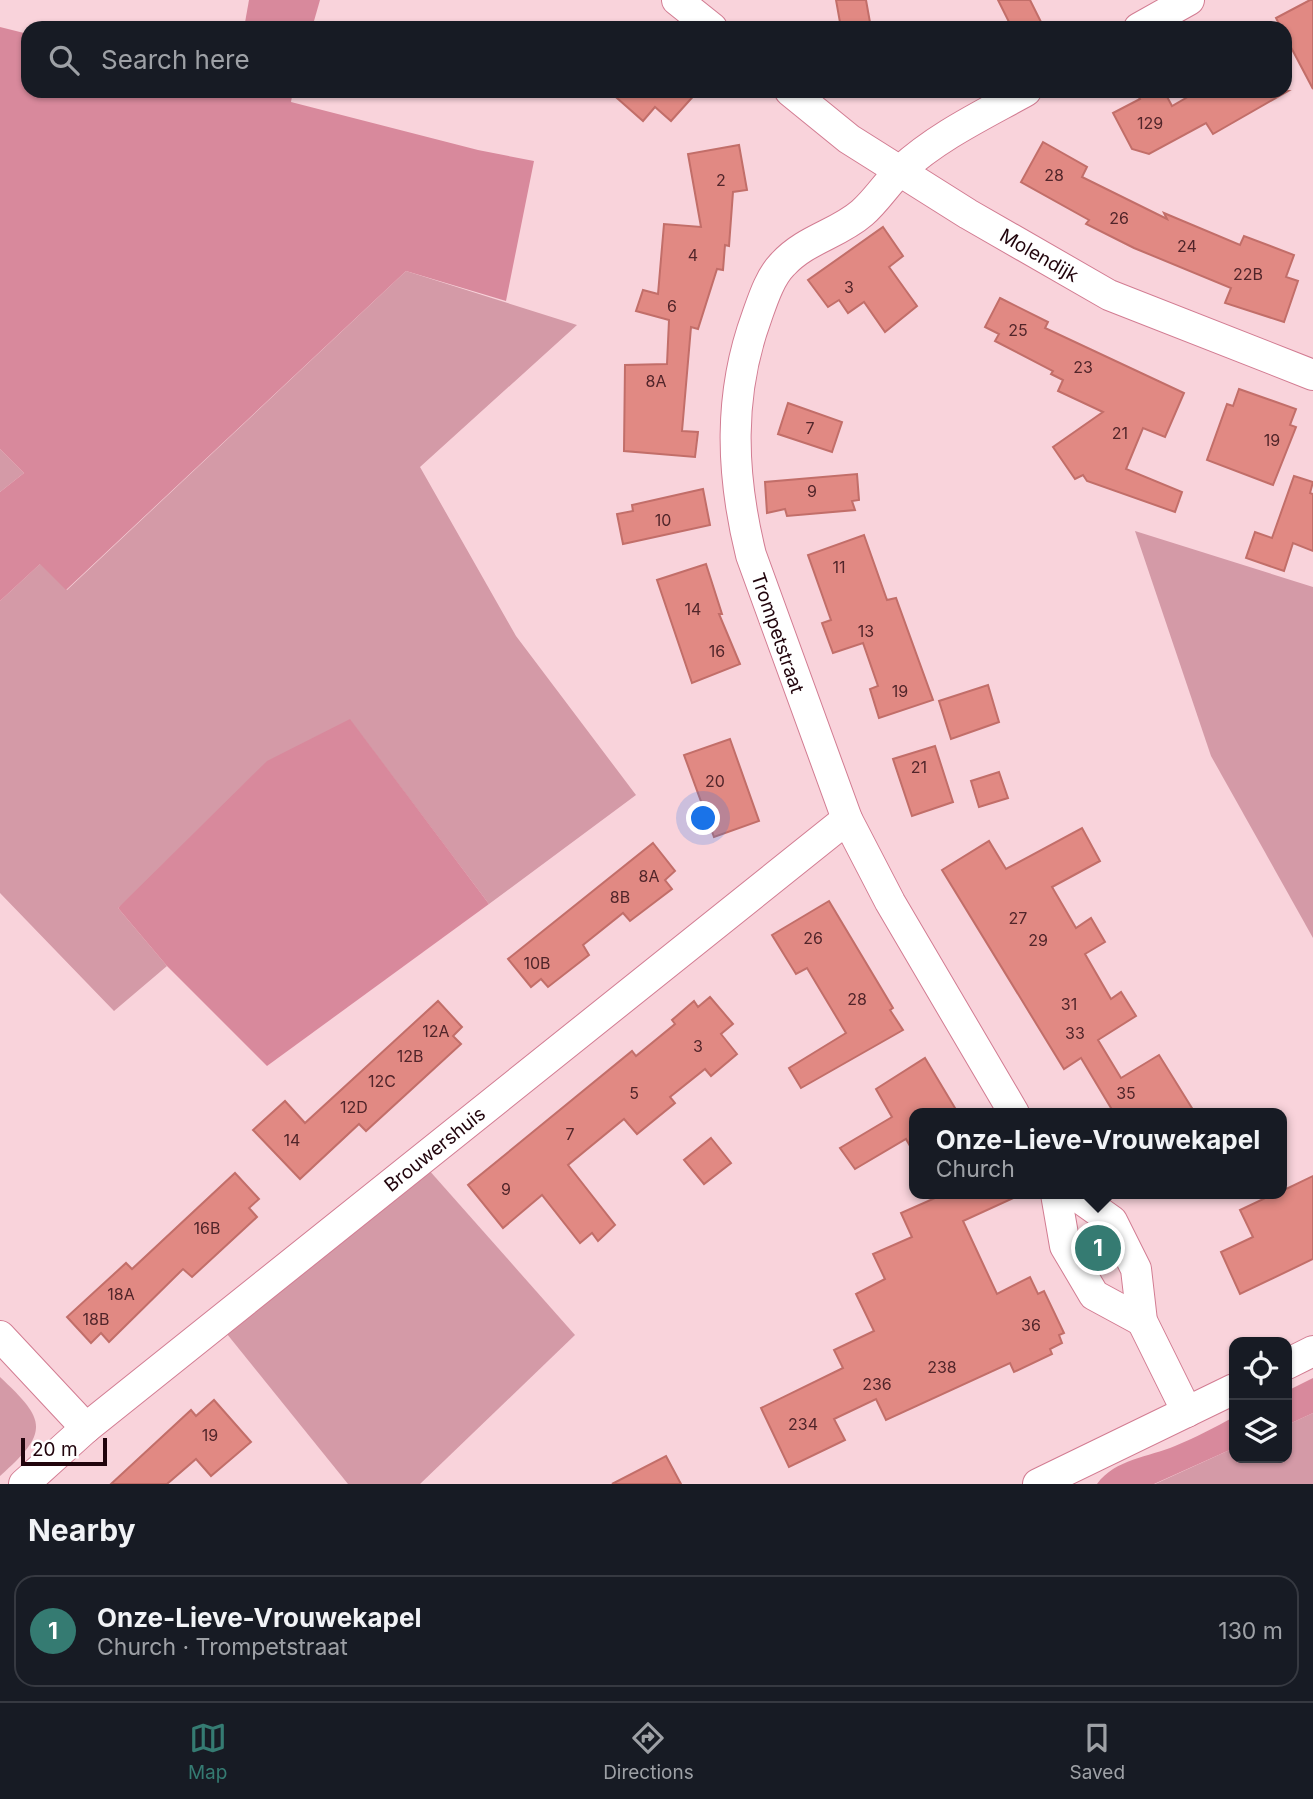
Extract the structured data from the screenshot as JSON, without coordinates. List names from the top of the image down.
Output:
{
  "streets": {
    "street": ["Molendijk", "Trompetstraat", "Brouwershuis"]
  },
  "crossings": [
    ["Molendijk", "Trompetstraat"],
    ["Trompetstraat", "Brouwershuis"]
  ],
  "house_numbers": [
    "129",
    "28",
    "2",
    "26",
    "24",
    "4",
    "22B",
    "3",
    "6",
    "25",
    "23",
    "8A",
    "7",
    "21",
    "19",
    "9",
    "10",
    "11",
    "14",
    "13",
    "16",
    "19",
    "21",
    "20",
    "8A",
    "8B",
    "27",
    "26",
    "29",
    "10B",
    "28",
    "31",
    "12A",
    "33",
    "3",
    "12B",
    "12C",
    "5",
    "35",
    "12D",
    "7",
    "14",
    "9",
    "16B",
    "18A",
    "18B",
    "36",
    "238",
    "236",
    "234",
    "19"
  ],
  "scale_bar": "20 m",
  "page": {
    "search": "Search here",
    "popup": ["Onze-Lieve-Vrouwekapel", "Church"],
    "pins": "1",
    "scale": "20 m",
    "heading": "Nearby",
    "list": [
      {
        "mark": "1",
        "name": "Onze-Lieve-Vrouwekapel",
        "note": "Church · Trompetstraat",
        "value": "130 m"
      }
    ],
    "nav": ["Map", "Directions", "Saved"]
  }
}
